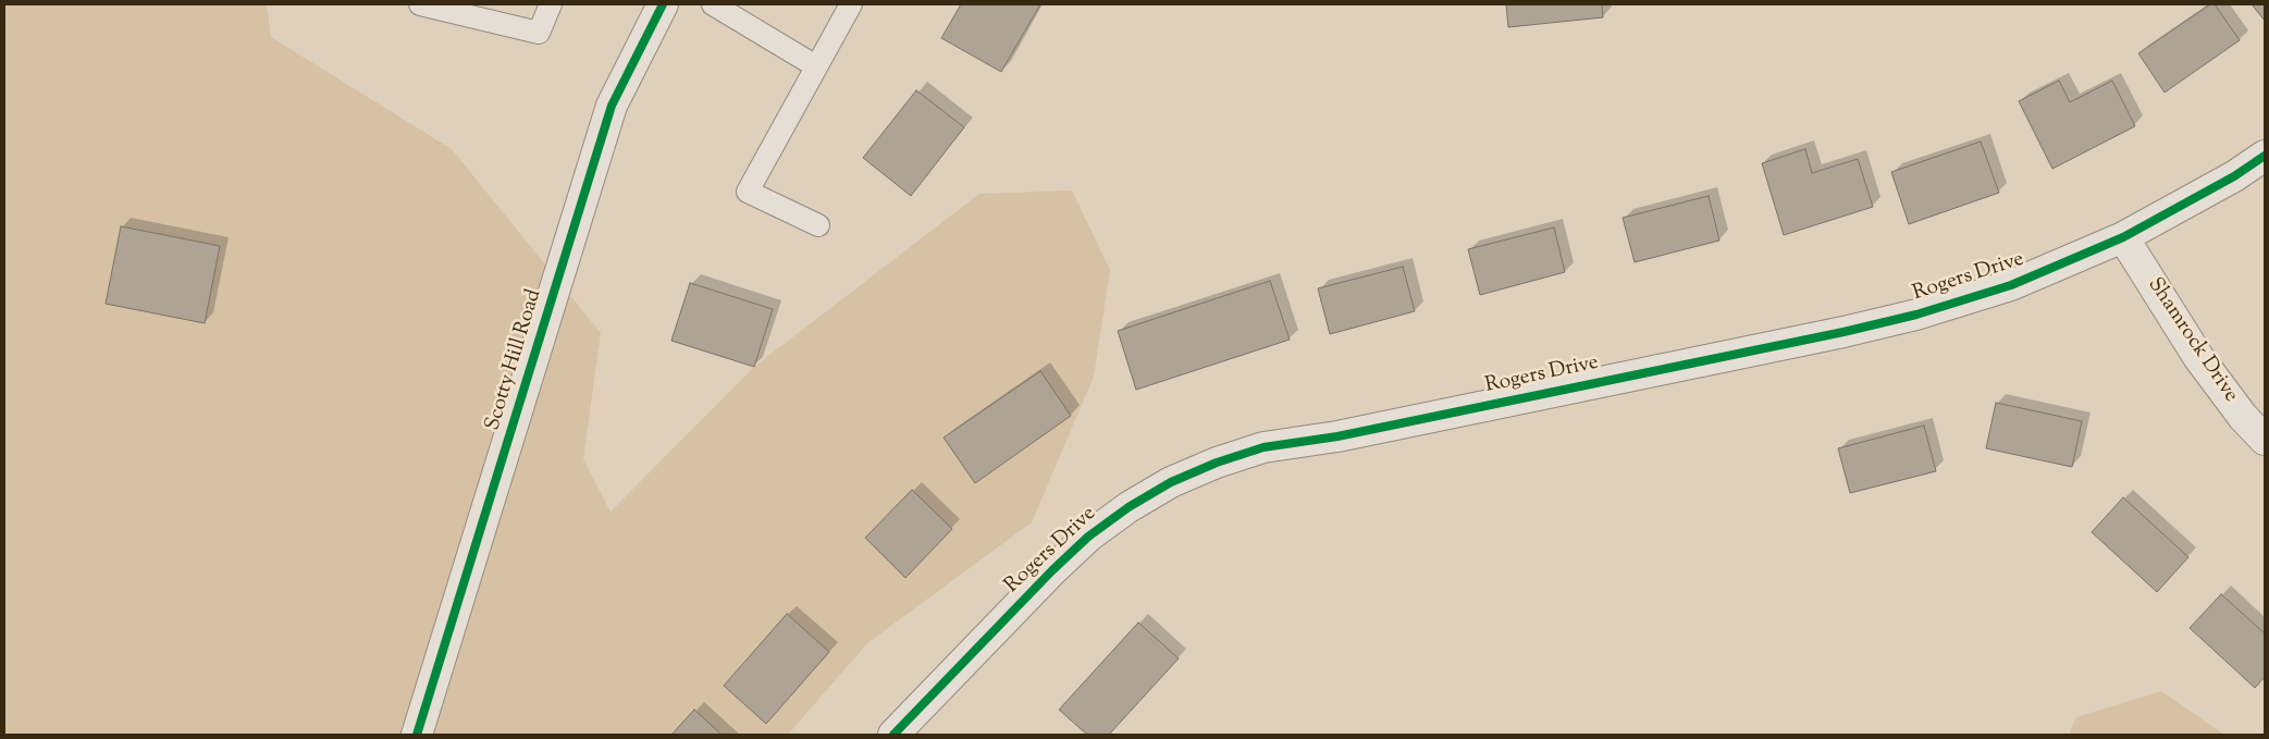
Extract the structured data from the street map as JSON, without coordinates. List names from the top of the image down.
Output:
{
  "streets": {
    "street": ["Rogers Drive", "Shamrock Drive", "Scotty Hill Road"]
  },
  "crossings": [
    ["Rogers Drive", "Shamrock Drive"]
  ]
}
